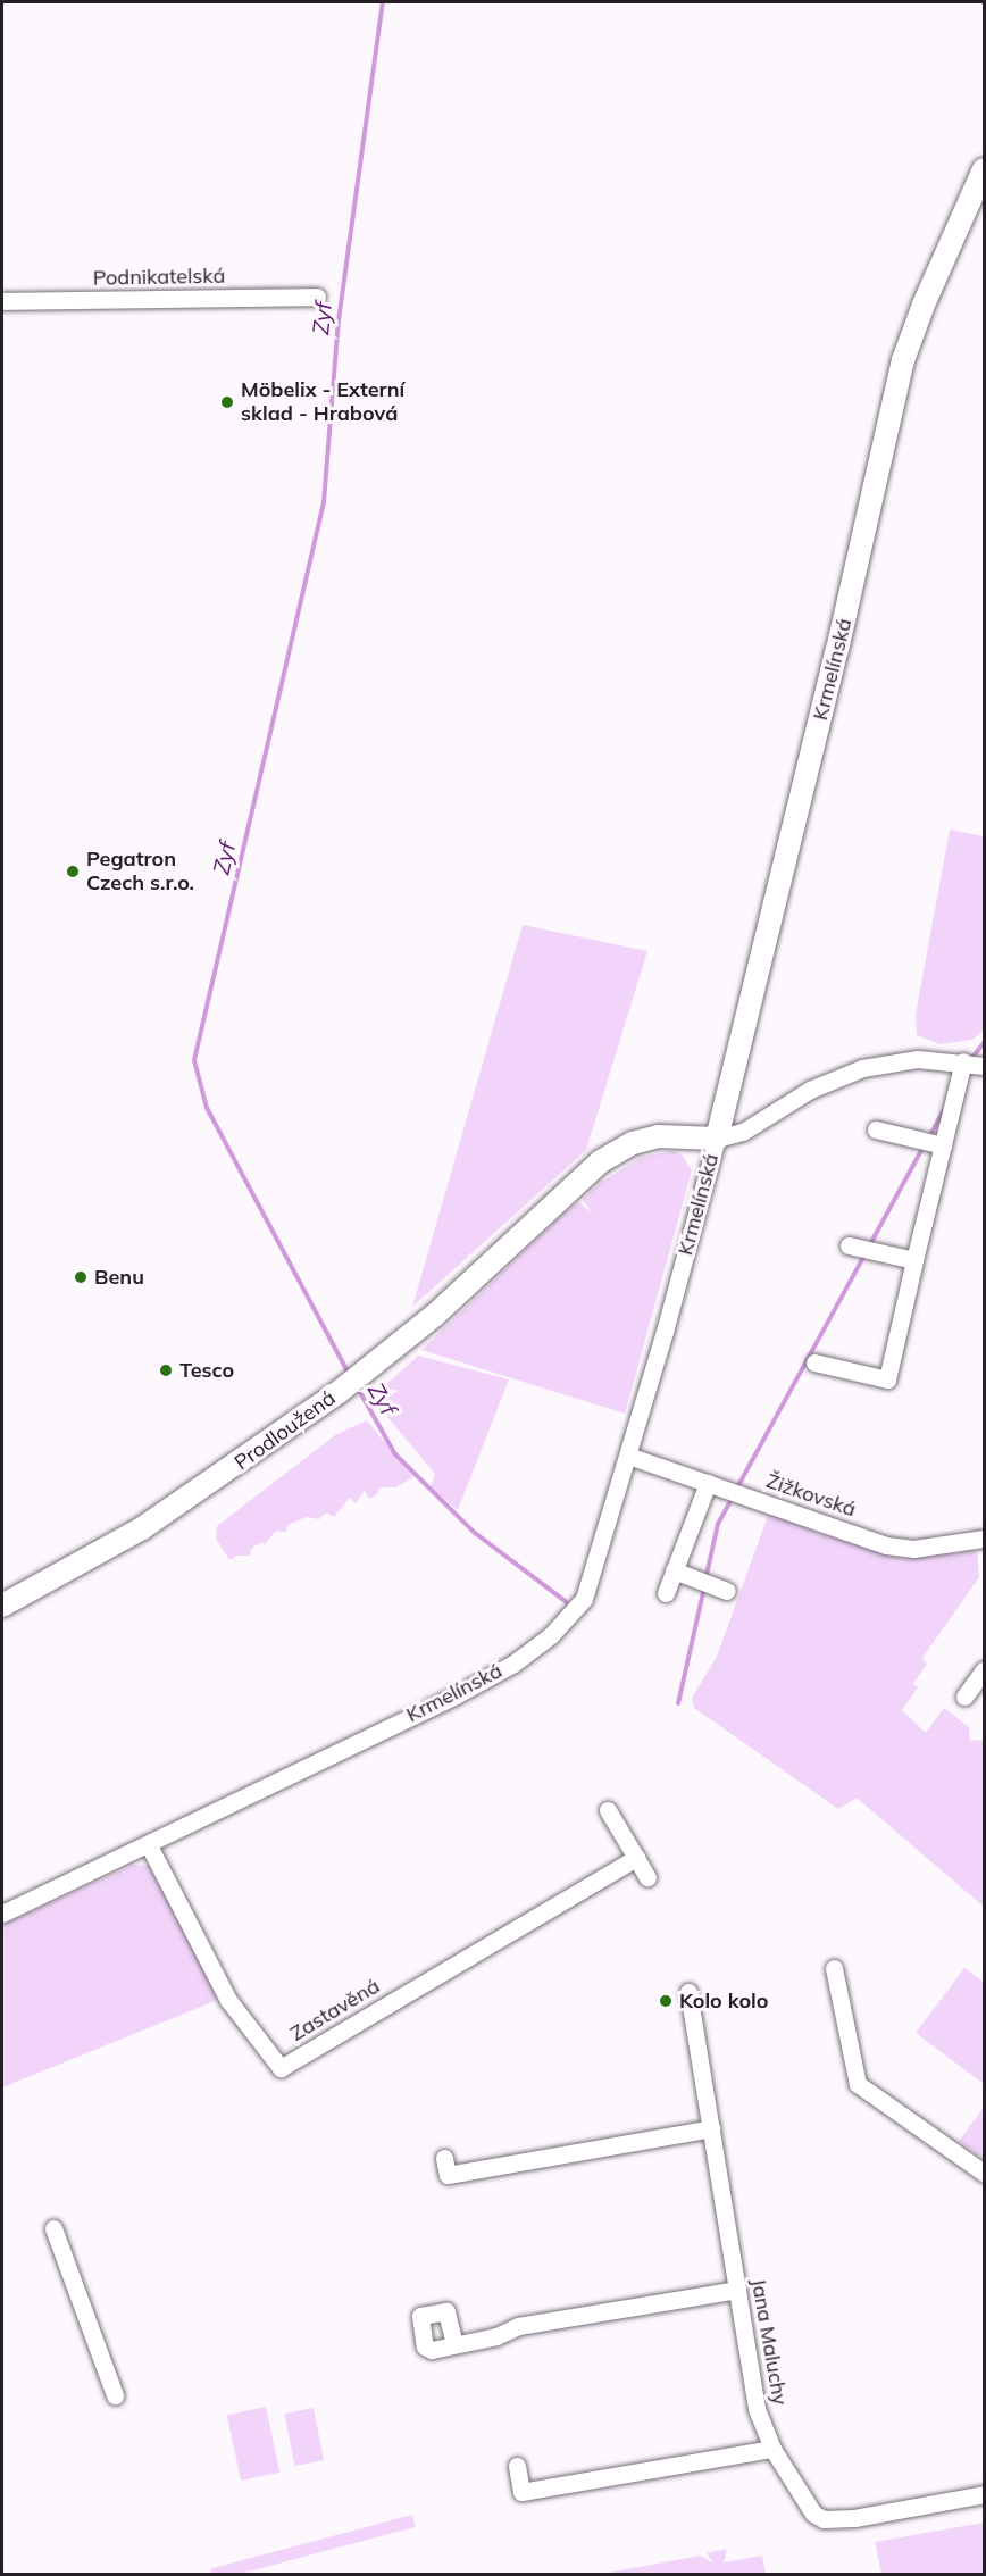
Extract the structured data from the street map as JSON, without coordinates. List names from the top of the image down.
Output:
{
  "streets": {
    "main road": ["Krmelínská", "Prodloužená"],
    "street": [
      "Podnikatelská",
      "Žižkovská",
      "Zastavěná",
      "Jana Maluchy"
    ]
  },
  "crossings": [
    ["Krmelínská", "Prodloužená"],
    ["Krmelínská", "Žižkovská"],
    ["Krmelínská", "Zastavěná"]
  ],
  "water": ["Zyf"],
  "places": [
    "Möbelix - Externí sklad - Hrabová",
    "Pegatron Czech s.r.o.",
    "Benu",
    "Tesco",
    "Kolo kolo"
  ]
}
